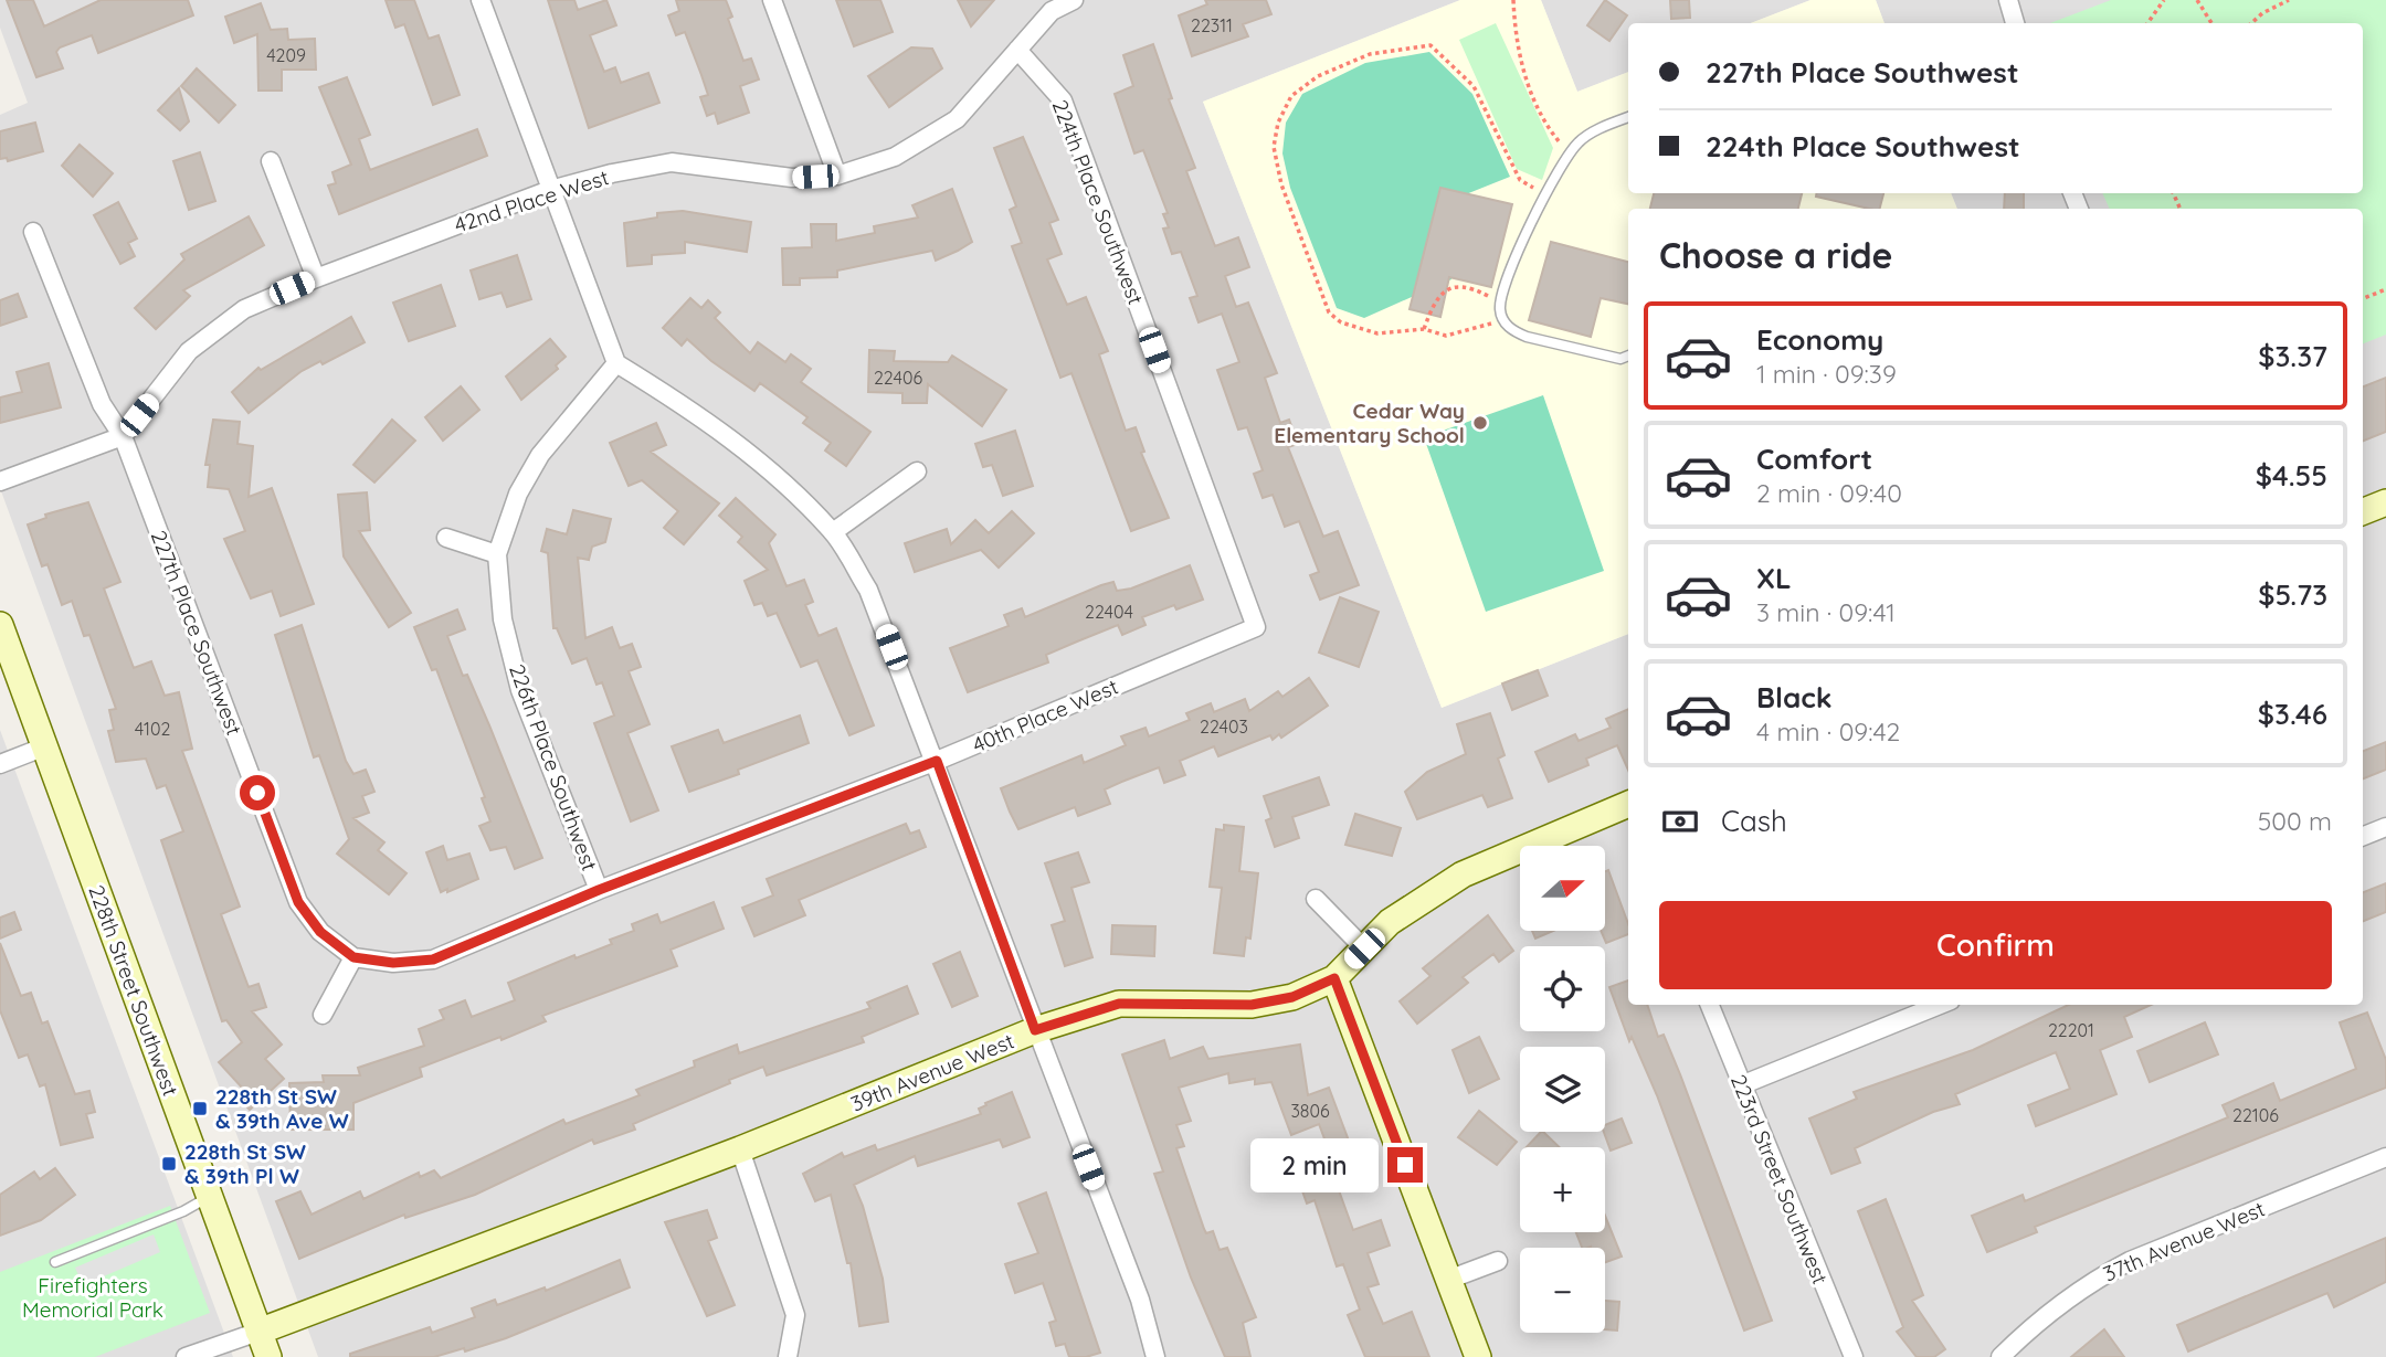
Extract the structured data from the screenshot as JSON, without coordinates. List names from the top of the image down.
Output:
{
  "streets": {
    "street": [
      "42nd Place West",
      "224th Place Southwest",
      "227th Place Southwest",
      "40th Place West",
      "226th Place Southwest",
      "228th Street Southwest",
      "39th Avenue West",
      "223rd Street Southwest",
      "37th Avenue West"
    ]
  },
  "crossings": [
    ["42nd Place West", "224th Place Southwest"],
    ["42nd Place West", "227th Place Southwest"],
    ["224th Place Southwest", "40th Place West"],
    ["227th Place Southwest", "40th Place West"],
    ["40th Place West", "226th Place Southwest"],
    ["228th Street Southwest", "39th Avenue West"]
  ],
  "parks": ["Firefighters Memorial Park"],
  "places": {
    "other": ["Cedar Way Elementary School"],
    "transit": ["228th St SW & 39th Ave W", "228th St SW & 39th Pl W"]
  },
  "house_numbers": [
    "22311",
    "4209",
    "22406",
    "22404",
    "22403",
    "4102",
    "22201",
    "3806",
    "22106"
  ],
  "north": "right",
  "page": {
    "banner": ["227th Place Southwest", "224th Place Southwest"],
    "heading": "Choose a ride",
    "list": [
      {
        "name": "Economy",
        "note": "1 min · 09:39",
        "value": "$3.37"
      },
      {
        "name": "Comfort",
        "note": "2 min · 09:40",
        "value": "$4.55"
      },
      {
        "name": "XL",
        "note": "3 min · 09:41",
        "value": "$5.73"
      },
      {
        "name": "Black",
        "note": "4 min · 09:42",
        "value": "$3.46"
      }
    ],
    "pay": ["Cash", "500 m"],
    "map_buttons": ["+", "−"],
    "buttons": "Confirm",
    "bubble": "2 min"
  }
}
